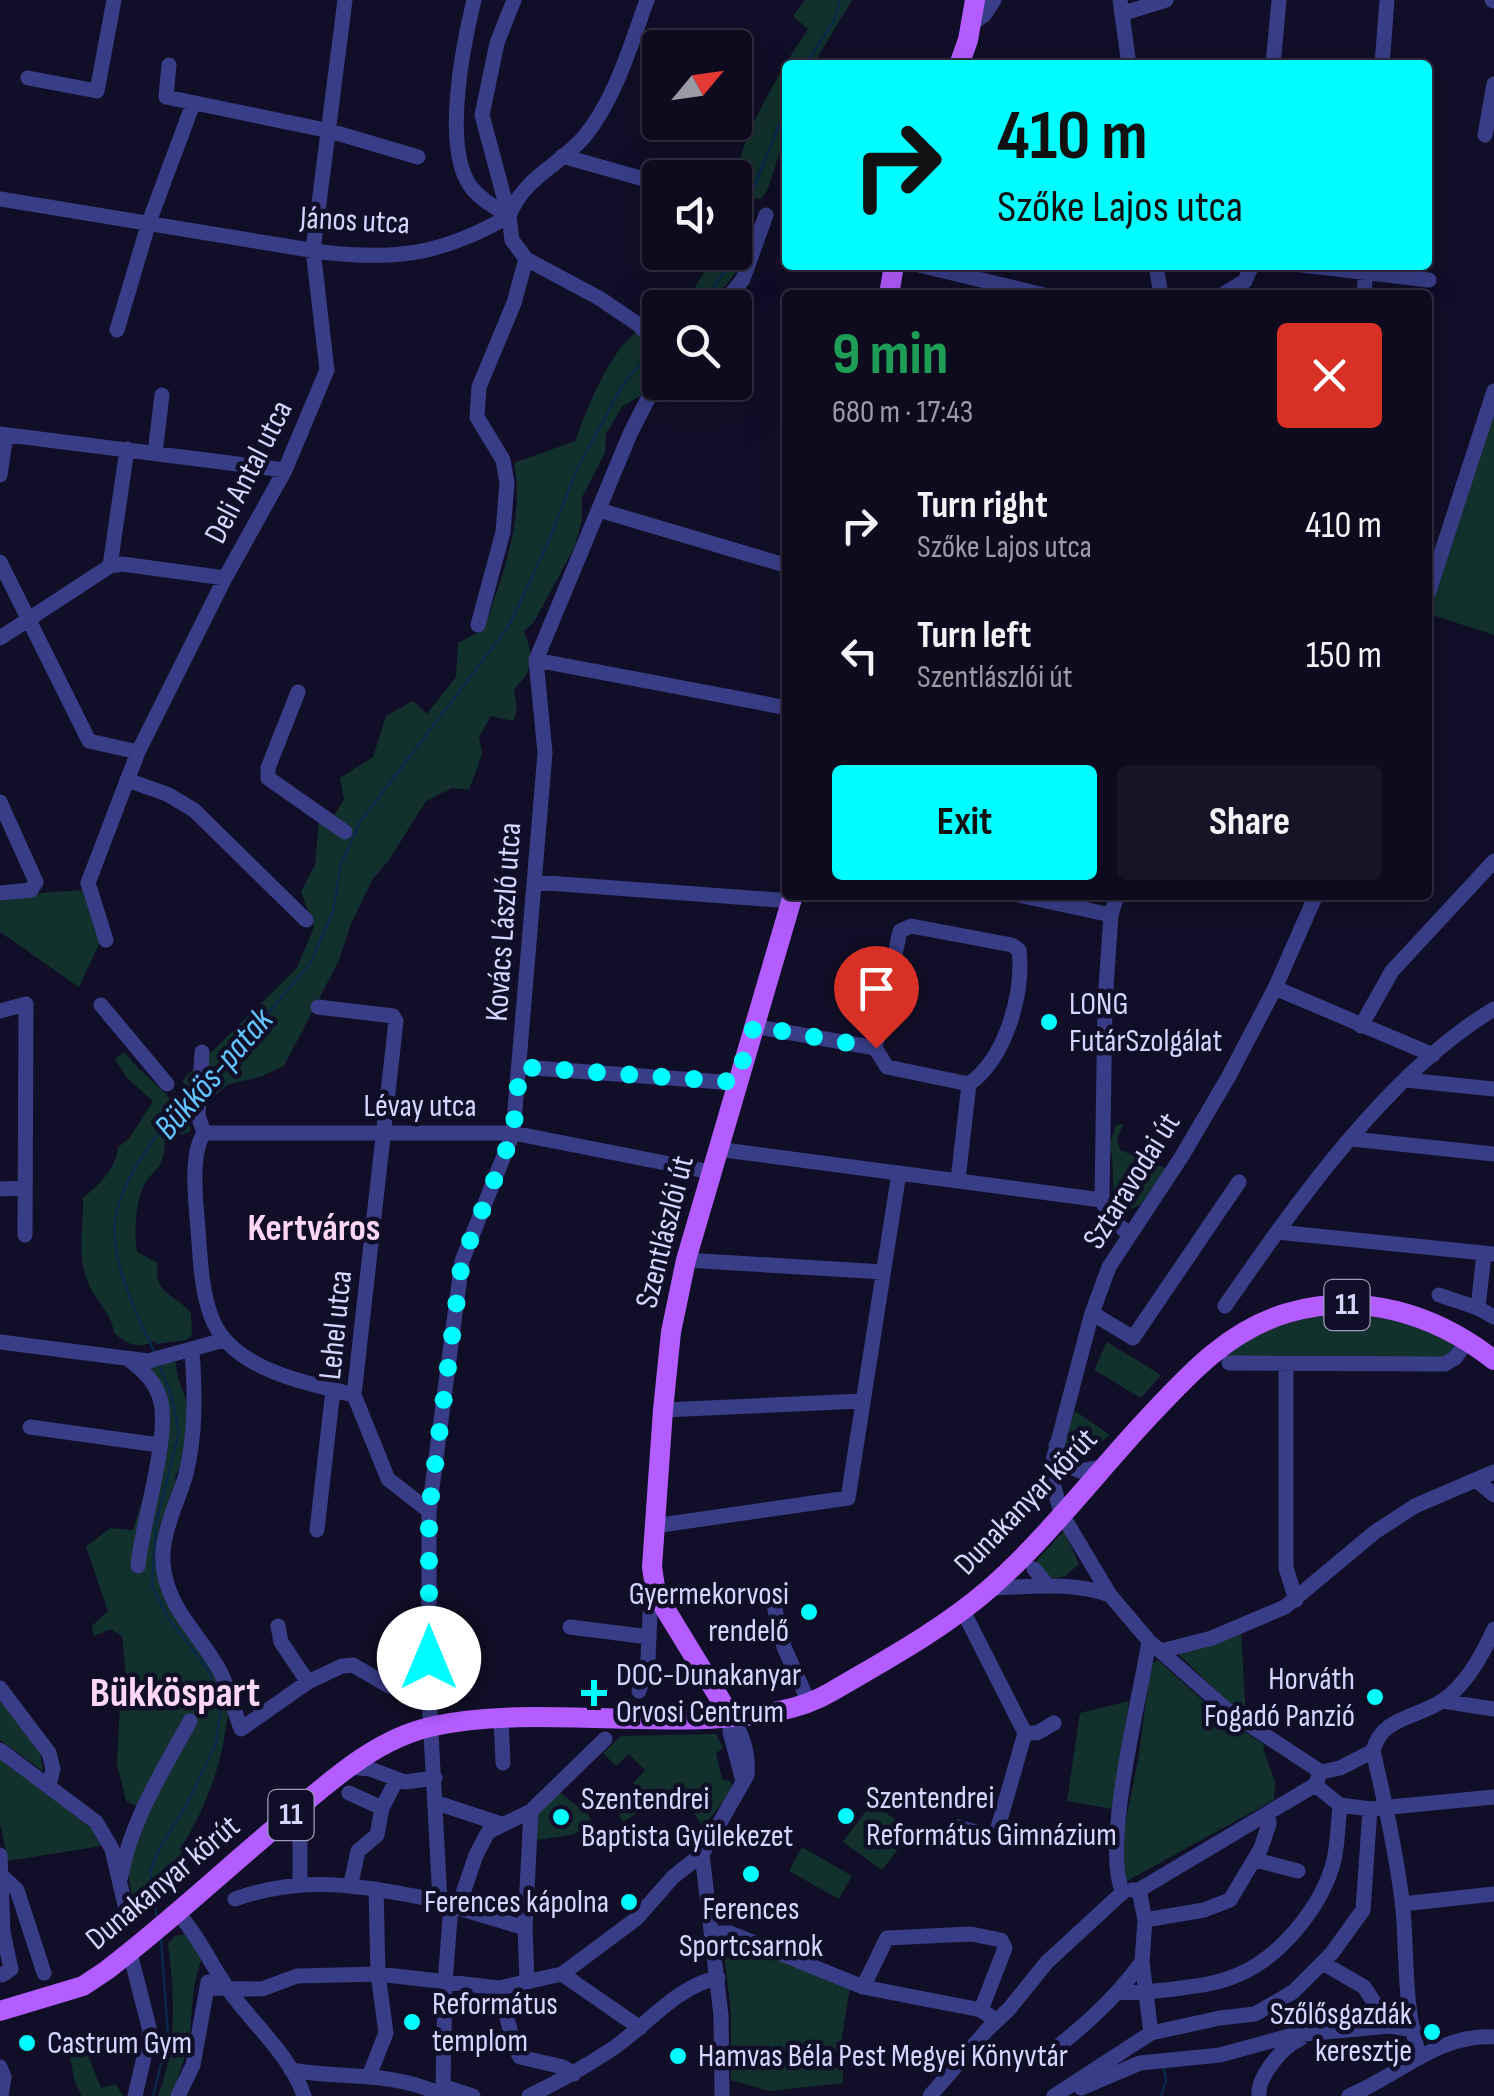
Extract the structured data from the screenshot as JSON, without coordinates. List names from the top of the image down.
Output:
{
  "streets": {
    "main road": ["Szentlászlói út", "11", "Dunakanyar körút"],
    "street": [
      "János utca",
      "Deli Antal utca",
      "Kovács László utca",
      "Lévay utca",
      "Sztaravodai út",
      "Lehel utca"
    ]
  },
  "crossings": [
    ["János utca", "Deli Antal utca"],
    ["Kovács László utca", "Lévay utca"],
    ["Kovács László utca", "Lehel utca"],
    ["Kovács László utca", "Dunakanyar körút"],
    ["Lévay utca", "Szentlászlói út"],
    ["Lévay utca", "Lehel utca"],
    ["Sztaravodai út", "Dunakanyar körút"],
    ["Szentlászlói út", "Dunakanyar körút"]
  ],
  "districts": ["Kertváros", "Bükköspart"],
  "water": ["Bükkös-patak"],
  "places": {
    "other": [
      "LONG FutárSzolgálat",
      "Gyermekorvosi rendelő",
      "Horváth Fogadó Panzió",
      "Szentendrei Református Gimnázium",
      "Szentendrei Baptista Gyülekezet",
      "Ferences Sportcsarnok",
      "Ferences kápolna",
      "Református templom",
      "Szőlősgazdák keresztje",
      "Castrum Gym",
      "Hamvas Béla Pest Megyei Könyvtár"
    ],
    "health": ["DOC-Dunakanyar Orvosi Centrum"]
  },
  "north": "top right",
  "page": {
    "turn": ["410 m", "Szőke Lajos utca"],
    "heading": ["9 min", "680 m · 17:43"],
    "list": [
      {
        "name": "Turn right",
        "note": "Szőke Lajos utca",
        "value": "410 m"
      },
      {
        "name": "Turn left",
        "note": "Szentlászlói út",
        "value": "150 m"
      }
    ],
    "buttons": ["Exit", "Share"]
  }
}
